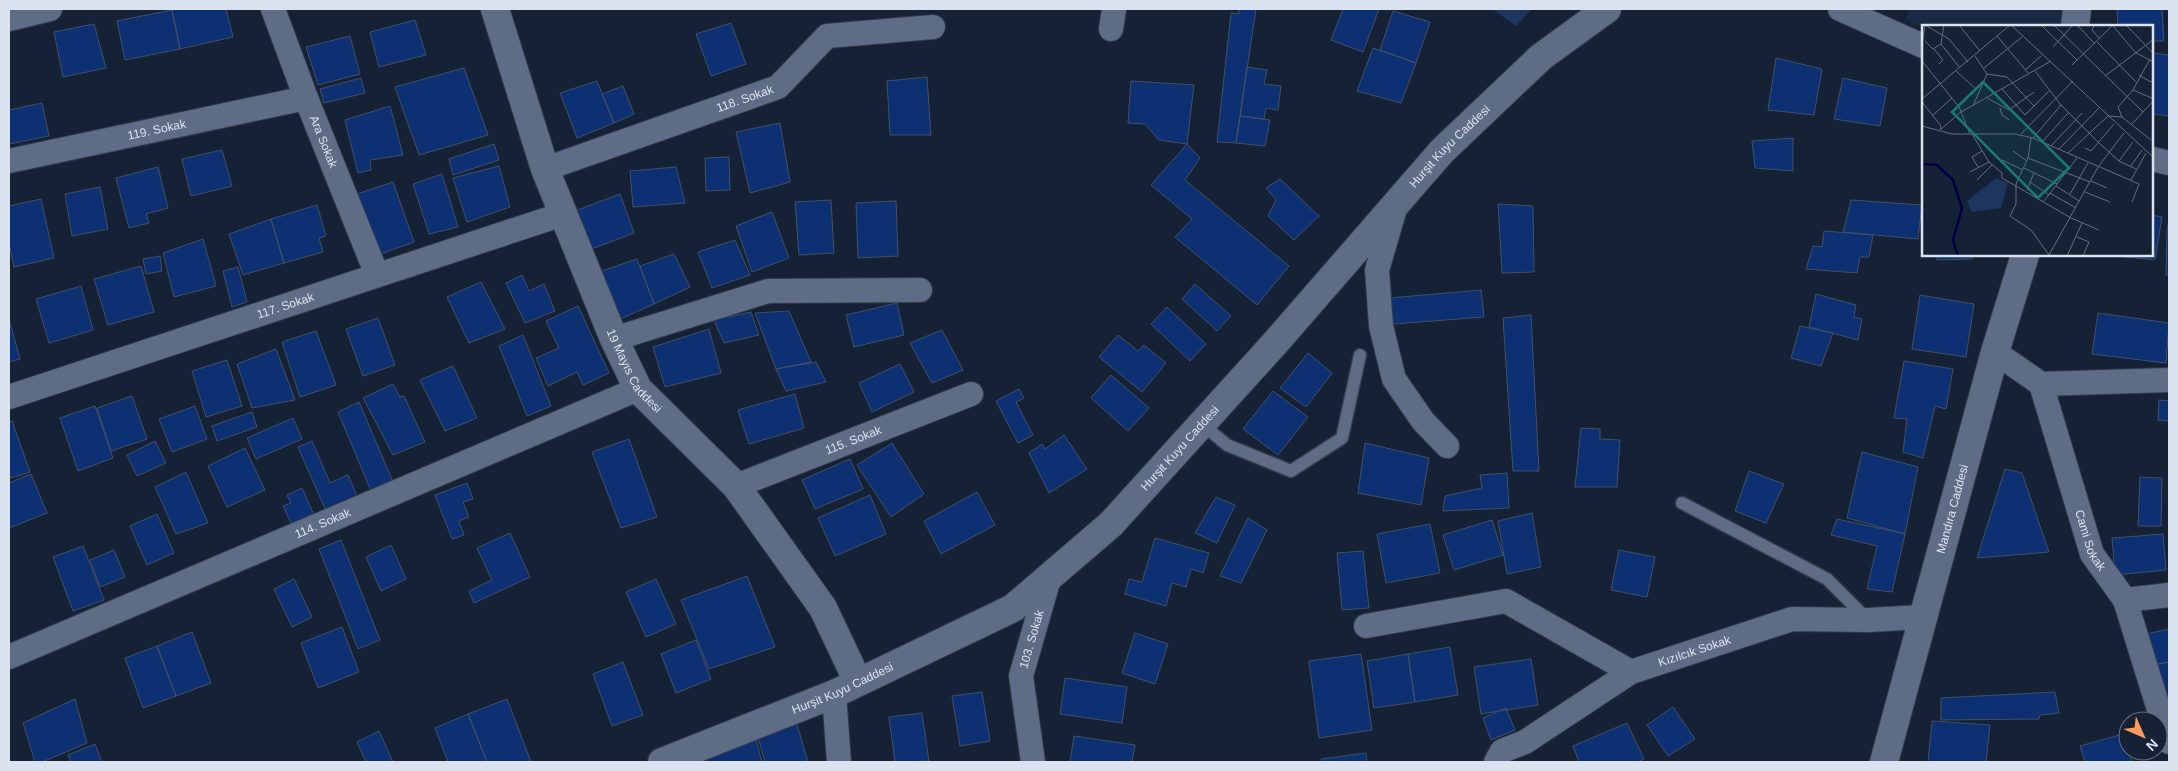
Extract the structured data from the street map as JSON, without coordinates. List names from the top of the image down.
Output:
{
  "streets": {
    "street": [
      "118. Sokak",
      "119. Sokak",
      "Ara Sokak",
      "Hurşit Kuyu Caddesi",
      "117. Sokak",
      "19 Mayıs Caddesi",
      "115. Sokak",
      "Mandıra Caddesi",
      "114. Sokak",
      "Cami Sokak",
      "103. Sokak",
      "Kızılcık Sokak"
    ]
  },
  "crossings": [
    ["118. Sokak", "19 Mayıs Caddesi"],
    ["119. Sokak", "Ara Sokak"],
    ["Ara Sokak", "117. Sokak"],
    ["Hurşit Kuyu Caddesi", "19 Mayıs Caddesi"],
    ["Hurşit Kuyu Caddesi", "103. Sokak"],
    ["117. Sokak", "19 Mayıs Caddesi"],
    ["19 Mayıs Caddesi", "115. Sokak"],
    ["19 Mayıs Caddesi", "114. Sokak"],
    ["Mandıra Caddesi", "Kızılcık Sokak"]
  ],
  "north": "bottom right"
}
